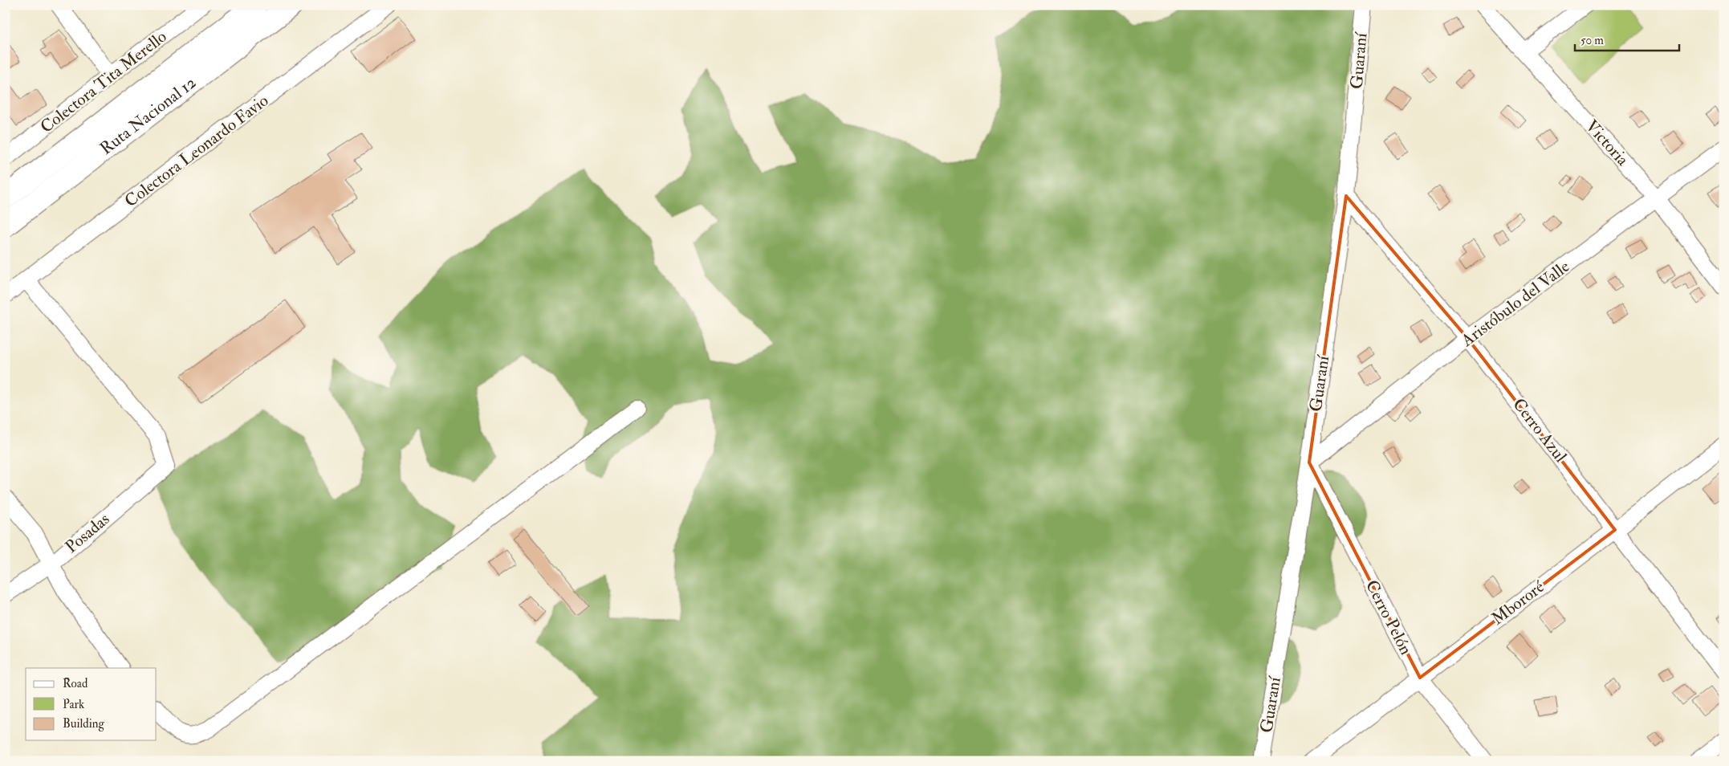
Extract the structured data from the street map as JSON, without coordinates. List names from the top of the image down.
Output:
{
  "streets": {
    "highway": ["Ruta Nacional 12"],
    "street": [
      "Guaraní",
      "Colectora Tita Merello",
      "Victoria",
      "Colectora Leonardo Favio",
      "Aristóbulo del Valle",
      "Cerro Azul",
      "Posadas",
      "Mbororé",
      "Cerro Pelón"
    ]
  },
  "crossings": [
    ["Guaraní", "Aristóbulo del Valle"],
    ["Guaraní", "Cerro Azul"],
    ["Guaraní", "Cerro Pelón"],
    ["Victoria", "Aristóbulo del Valle"],
    ["Colectora Leonardo Favio", "Posadas"],
    ["Aristóbulo del Valle", "Cerro Azul"],
    ["Aristóbulo del Valle", "Cerro Pelón"],
    ["Cerro Azul", "Mbororé"],
    ["Mbororé", "Cerro Pelón"]
  ],
  "legend": ["Road", "Park", "Building"],
  "scale_bar": "50 m"
}
